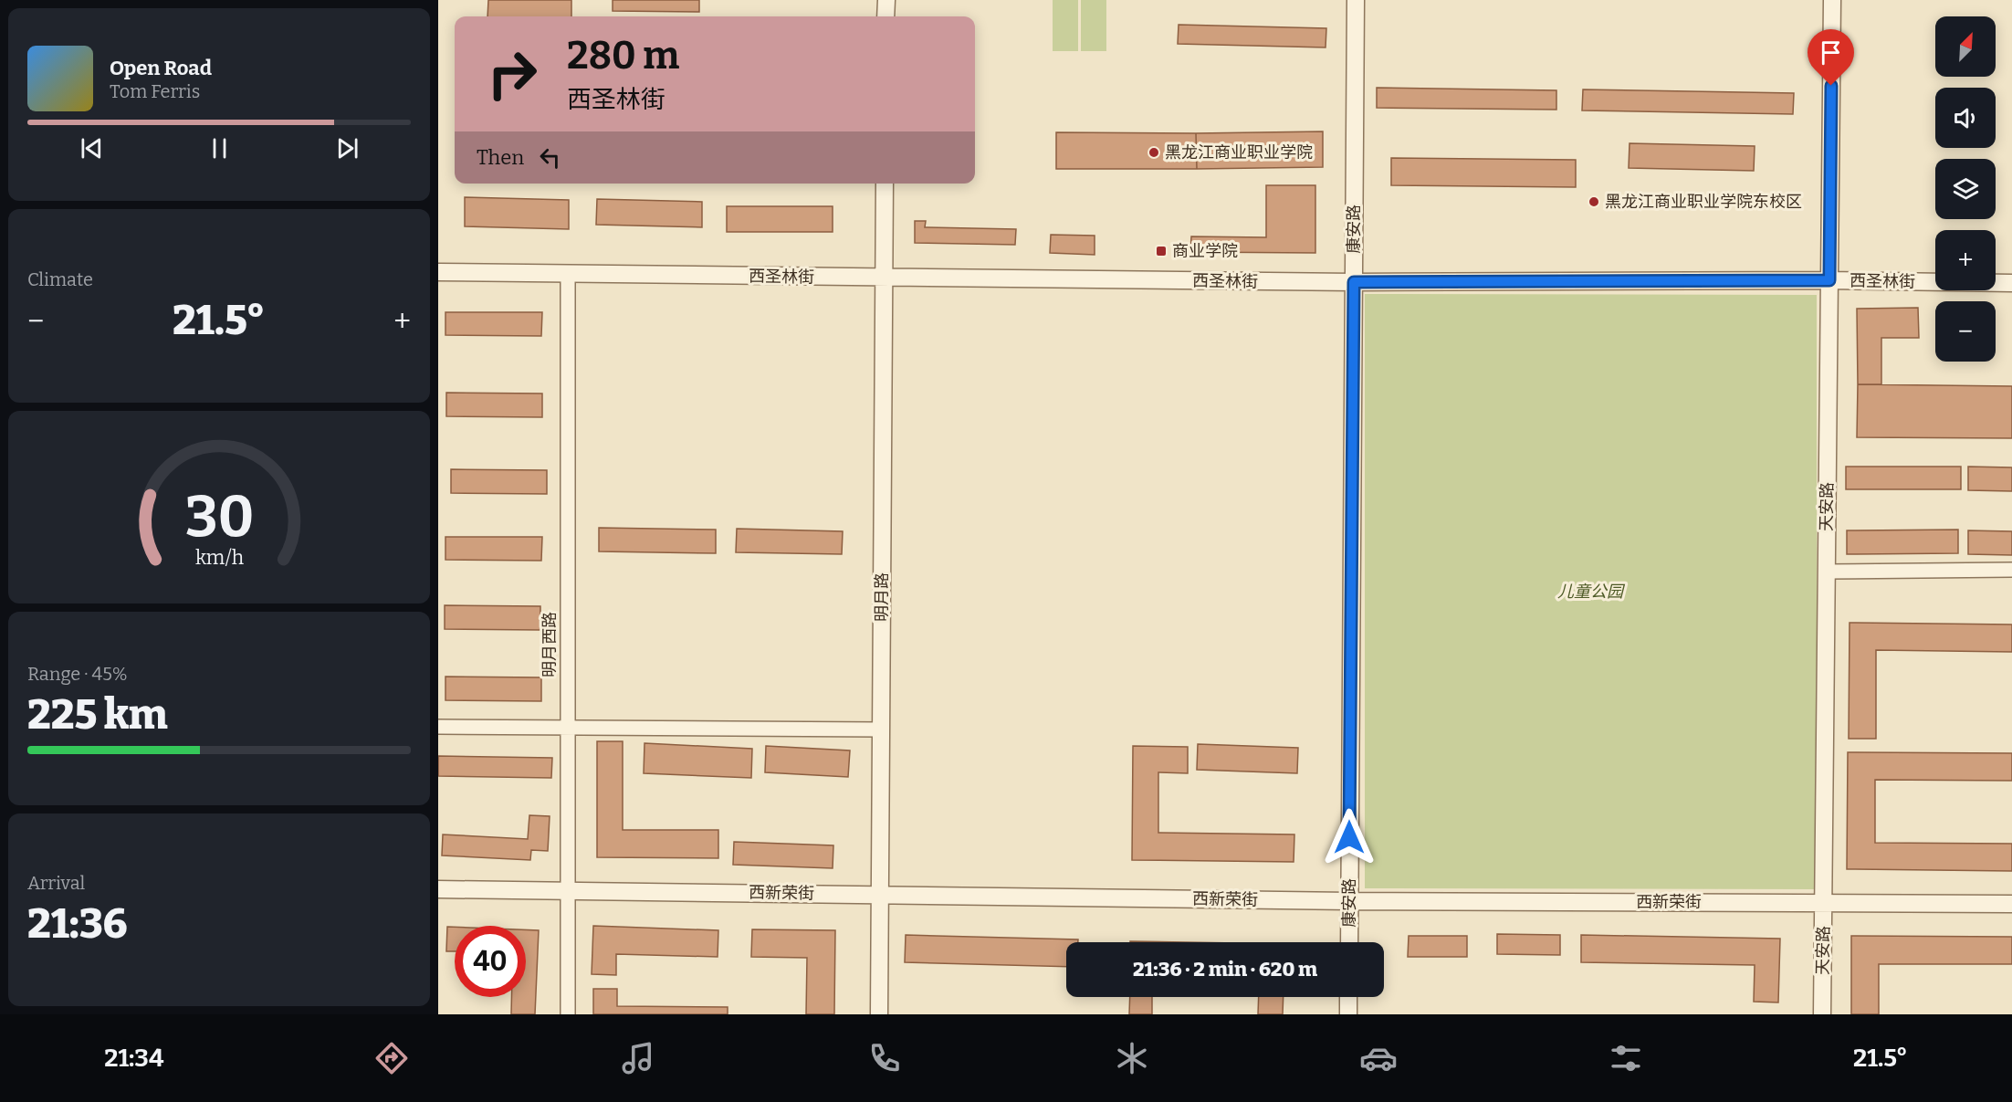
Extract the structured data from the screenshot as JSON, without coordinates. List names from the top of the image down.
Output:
{
  "streets": {
    "street": [
      "康安路",
      "西圣林街",
      "天安路",
      "明月路",
      "明月西路",
      "西新荣街"
    ]
  },
  "crossings": [
    ["康安路", "西圣林街"],
    ["康安路", "西新荣街"],
    ["西圣林街", "天安路"],
    ["西圣林街", "明月路"],
    ["西圣林街", "明月西路"],
    ["天安路", "西新荣街"],
    ["明月路", "西新荣街"],
    ["明月西路", "西新荣街"]
  ],
  "parks": ["儿童公园"],
  "places": {
    "other": ["黑龙江商业职业学院", "黑龙江商业职业学院东校区"],
    "transit": ["商业学院"]
  },
  "north": "top right",
  "page": {
    "map_buttons": ["+", "−"],
    "turn": ["280 m", "西圣林街"],
    "song": ["Open Road", "Tom Ferris"],
    "then": "Then",
    "tile": [
      "Climate",
      ["Range · 45%", "225 km"],
      ["Arrival", "21:36"]
    ],
    "heat": ["−", "21.5°", "+"],
    "limit": "40",
    "trip": "21:36 · 2 min · 620 m",
    "tabs": ["21:34", "21.5°"],
    "gauge": ["30", "km/h"]
  }
}
